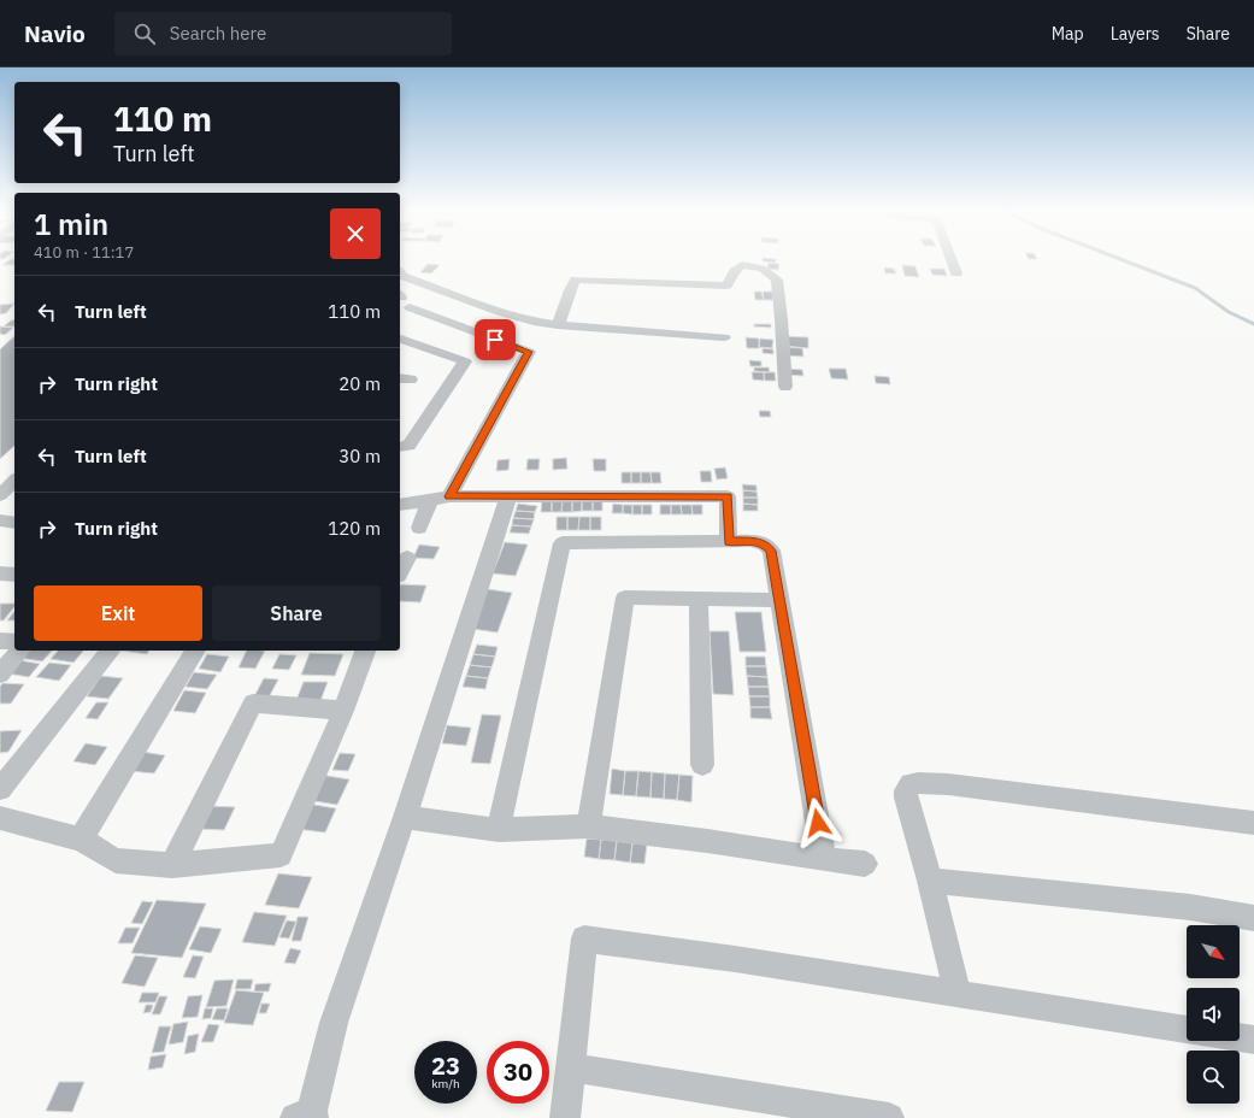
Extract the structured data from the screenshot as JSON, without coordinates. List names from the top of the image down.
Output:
{
  "north": "bottom right",
  "page": {
    "header": "Navio",
    "search": "Search here",
    "nav": ["Map", "Layers", "Share"],
    "turn": ["110 m", "Turn left"],
    "heading": ["1 min", "410 m · 11:17"],
    "list": [
      {
        "name": "Turn left",
        "value": "110 m"
      },
      {
        "name": "Turn right",
        "value": "20 m"
      },
      {
        "name": "Turn left",
        "value": "30 m"
      },
      {
        "name": "Turn right",
        "value": "120 m"
      }
    ],
    "buttons": ["Exit", "Share"],
    "speed": "23 km/h",
    "limit": "30"
  }
}
